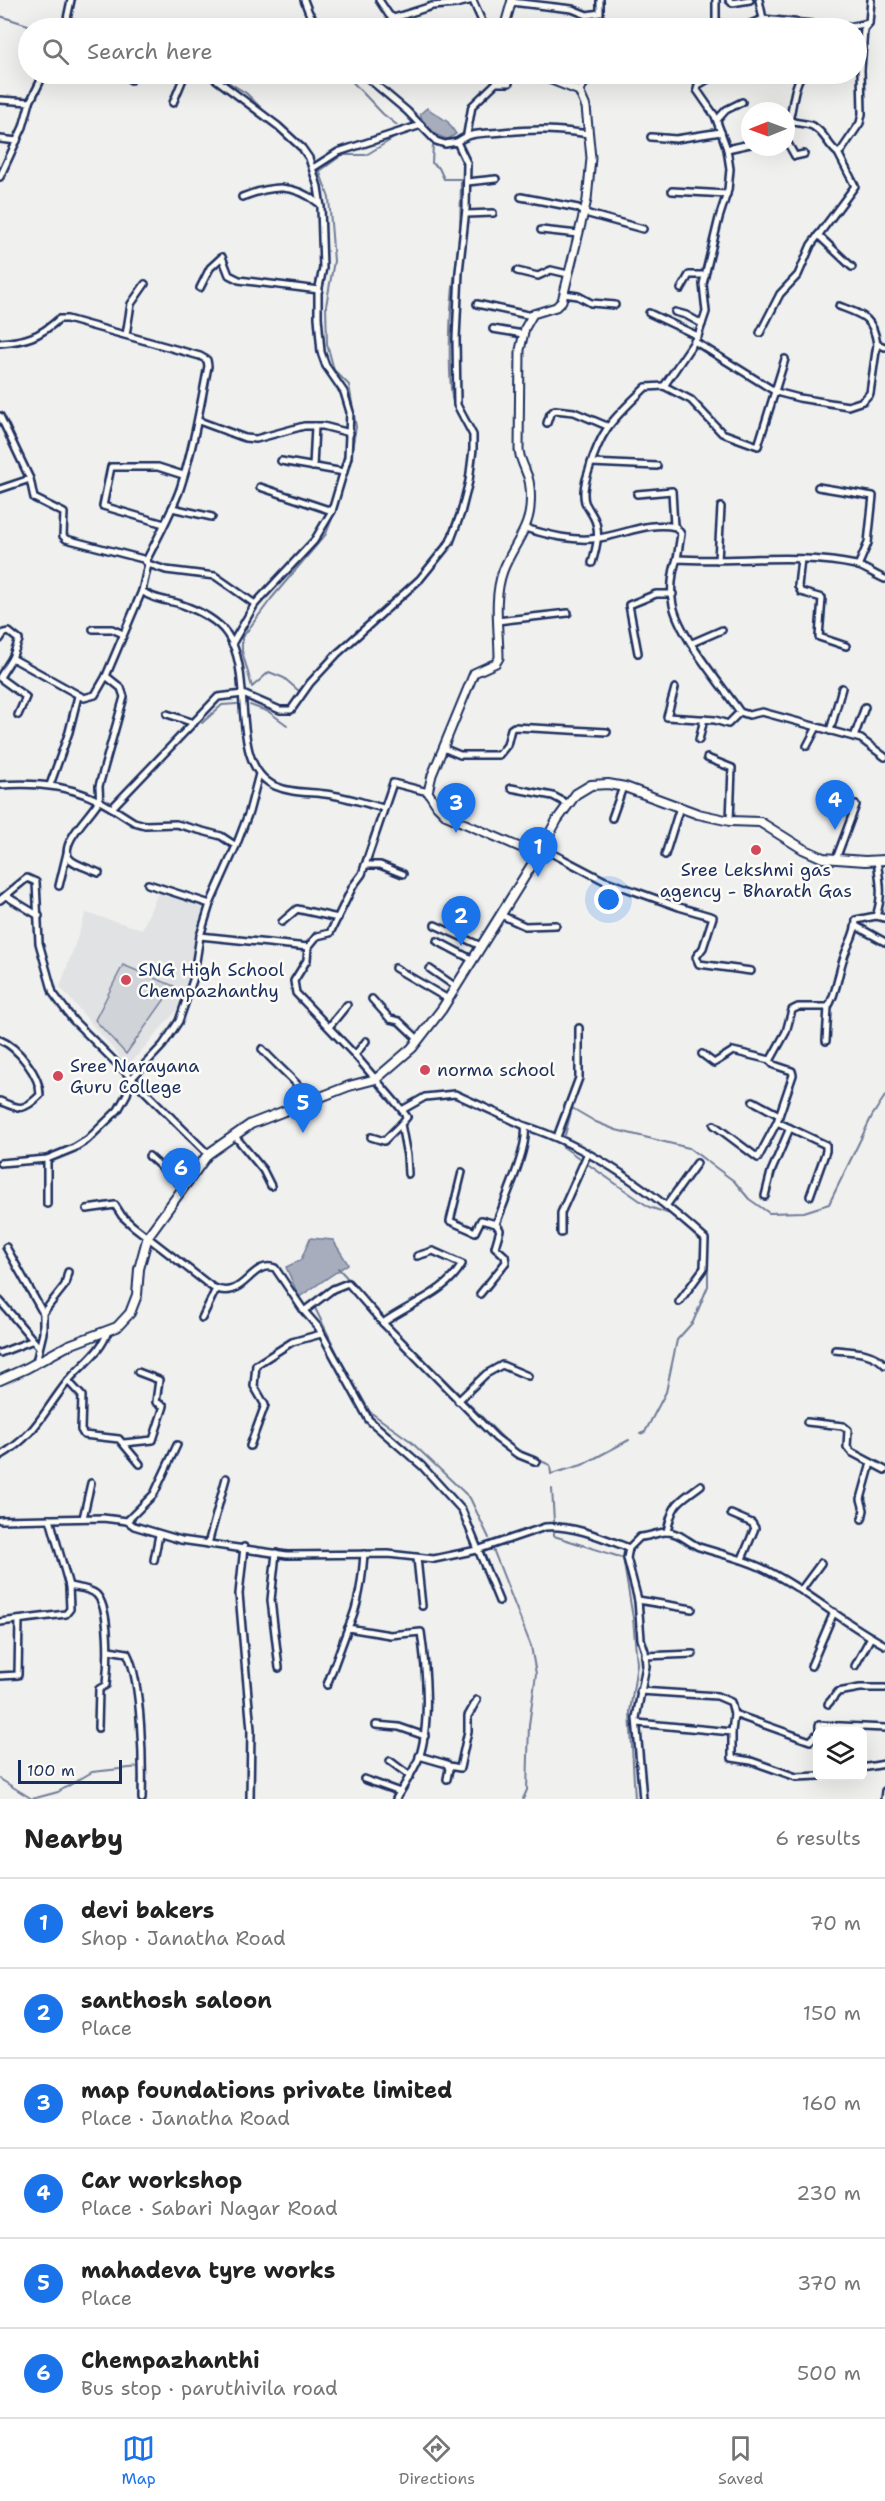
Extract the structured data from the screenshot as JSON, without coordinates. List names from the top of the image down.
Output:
{
  "places": [
    "Sree Lekshmi gas agency - Bharath Gas",
    "SNG High School Chempazhanthy",
    "norma school",
    "Sree Narayana Guru College"
  ],
  "scale_bar": "100 m",
  "north": "left",
  "page": {
    "search": "Search here",
    "pins": [
      "4",
      "3",
      "1",
      "2",
      "5",
      "6"
    ],
    "scale": "100 m",
    "heading": ["Nearby", "6 results"],
    "list": [
      {
        "mark": "1",
        "name": "devi bakers",
        "note": "Shop · Janatha Road",
        "value": "70 m"
      },
      {
        "mark": "2",
        "name": "santhosh saloon",
        "note": "Place",
        "value": "150 m"
      },
      {
        "mark": "3",
        "name": "map foundations private limited",
        "note": "Place · Janatha Road",
        "value": "160 m"
      },
      {
        "mark": "4",
        "name": "Car workshop",
        "note": "Place · Sabari Nagar Road",
        "value": "230 m"
      },
      {
        "mark": "5",
        "name": "mahadeva tyre works",
        "note": "Place",
        "value": "370 m"
      },
      {
        "mark": "6",
        "name": "Chempazhanthi",
        "note": "Bus stop · paruthivila road",
        "value": "500 m"
      }
    ],
    "nav": ["Map", "Directions", "Saved"]
  }
}
